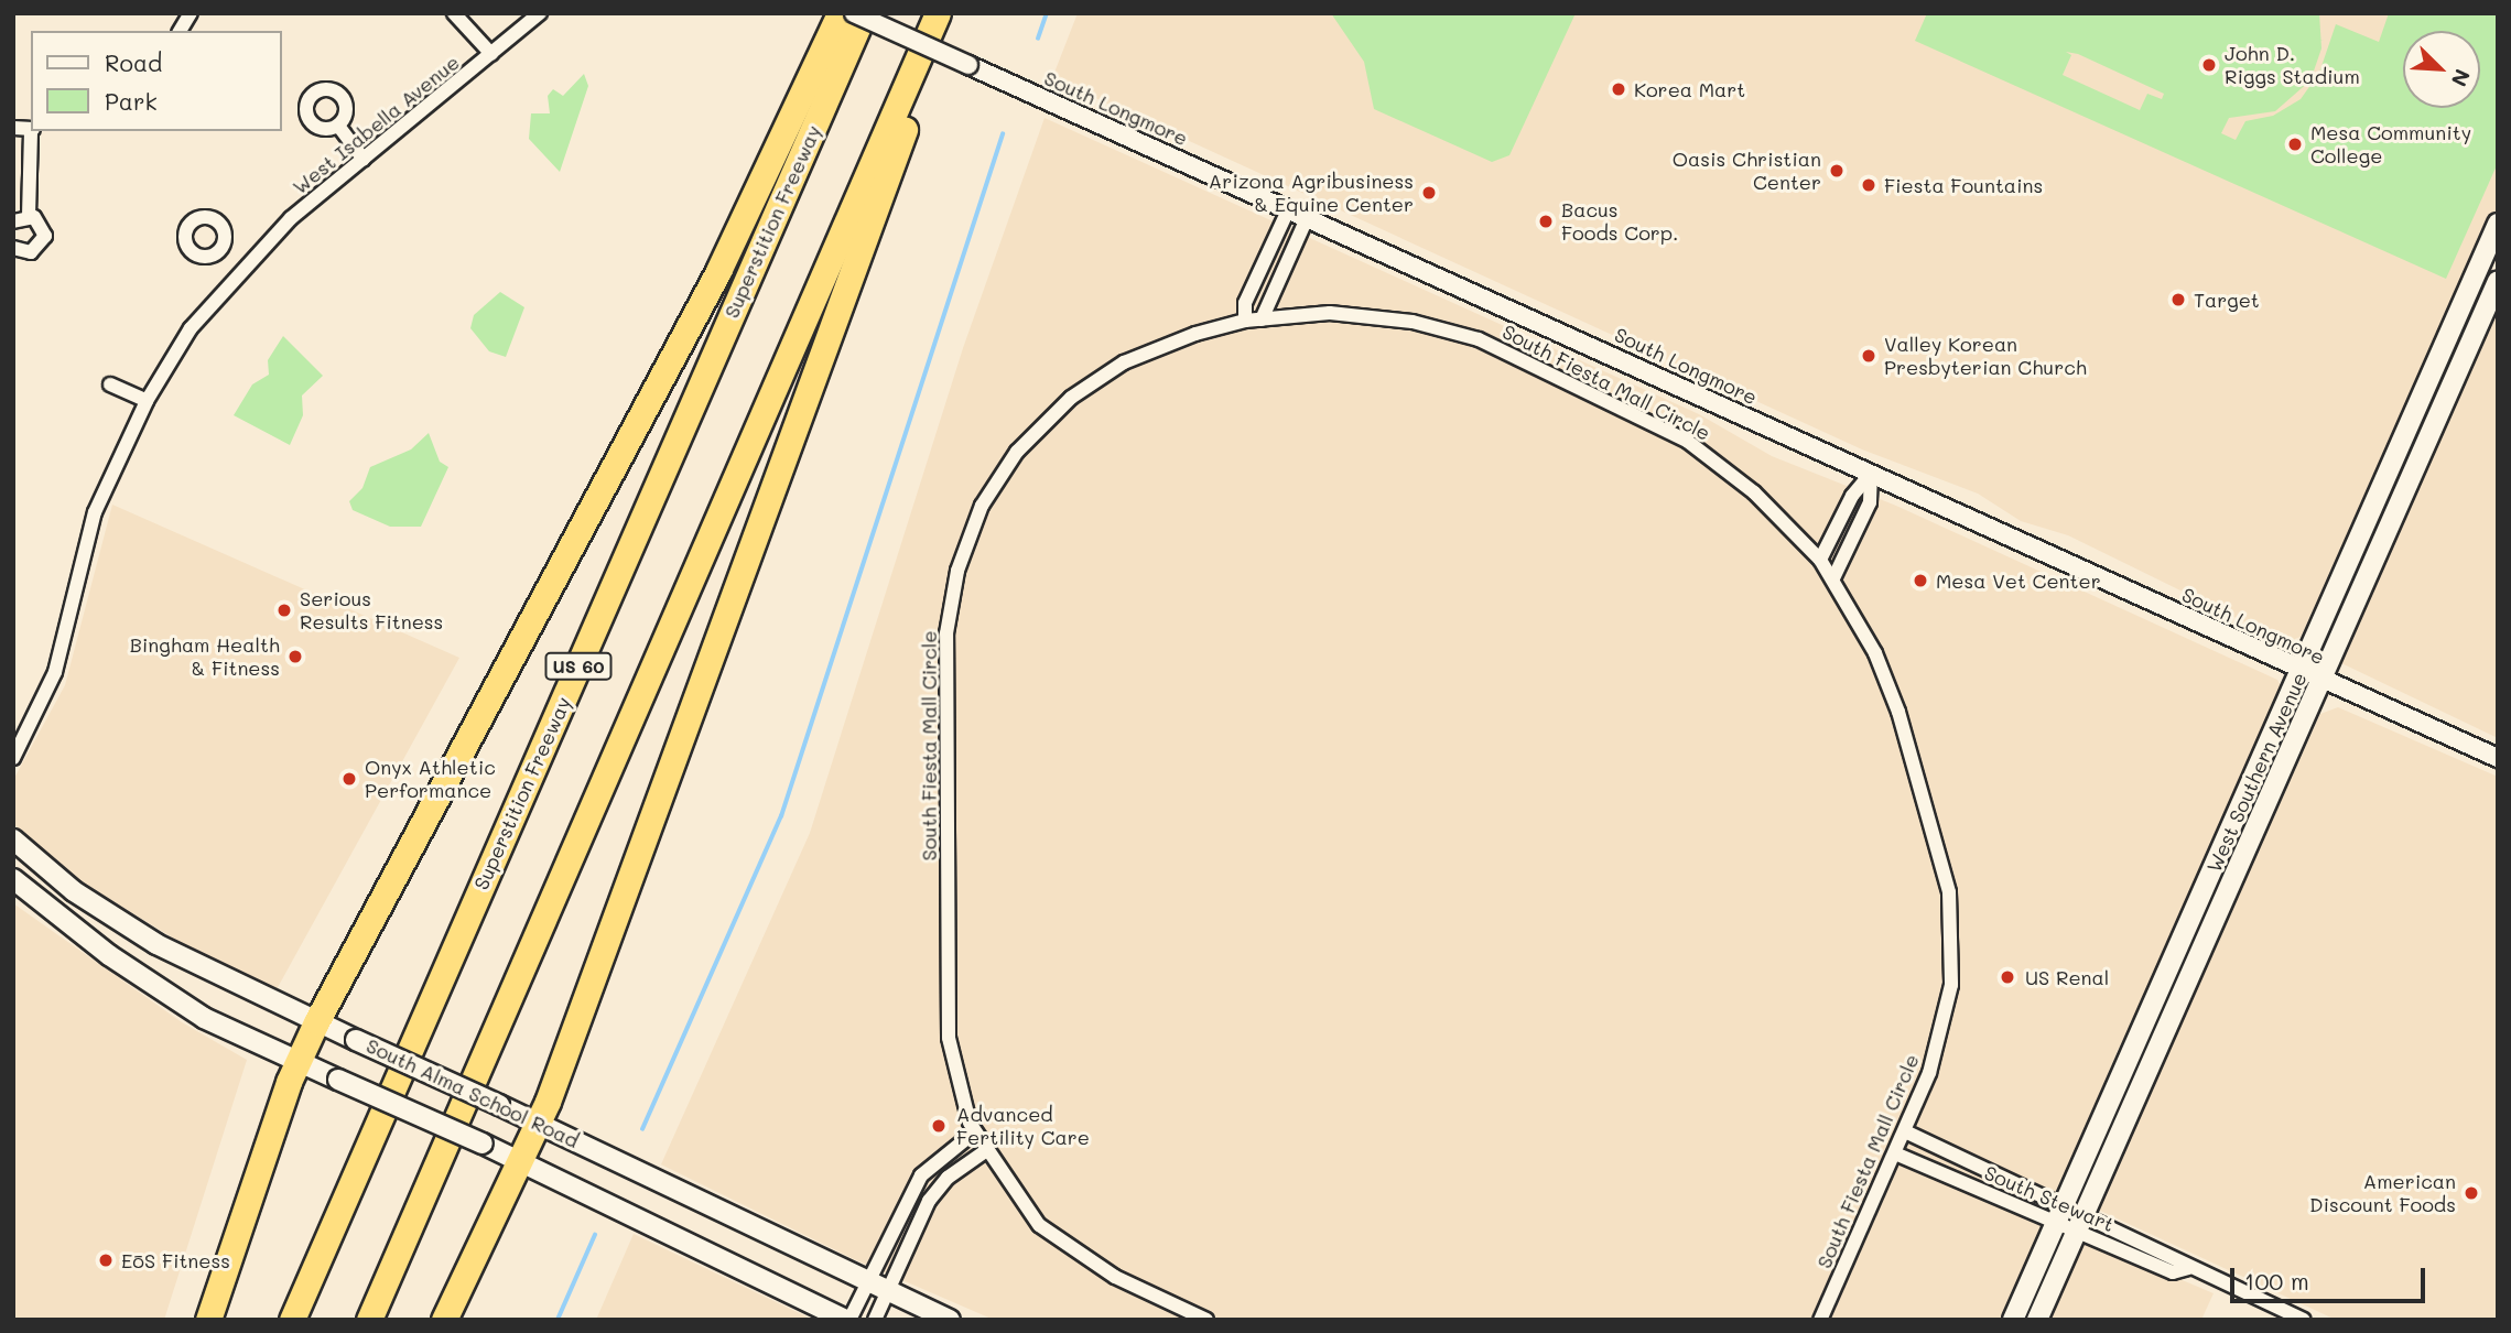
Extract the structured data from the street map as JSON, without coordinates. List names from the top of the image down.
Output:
{
  "streets": {
    "highway": ["Superstition Freeway", "US 60"],
    "main road": ["West Southern Avenue", "South Alma School Road"],
    "street": [
      "South Longmore",
      "West Isabella Avenue",
      "South Fiesta Mall Circle",
      "South Stewart"
    ]
  },
  "crossings": [
    ["South Longmore", "West Southern Avenue"],
    ["South Fiesta Mall Circle", "South Stewart"],
    ["West Southern Avenue", "South Stewart"]
  ],
  "places": [
    "John D. Riggs Stadium",
    "Korea Mart",
    "Mesa Community College",
    "Oasis Christian Center",
    "Fiesta Fountains",
    "Arizona Agribusiness & Equine Center",
    "Bacus Foods Corp.",
    "Target",
    "Valley Korean Presbyterian Church",
    "Mesa Vet Center",
    "Serious Results Fitness",
    "Bingham Health & Fitness",
    "Onyx Athletic Performance",
    "US Renal",
    "Advanced Fertility Care",
    "American Discount Foods",
    "EōS Fitness"
  ],
  "legend": ["Road", "Park"],
  "scale_bar": "100 m",
  "north": "bottom right"
}
